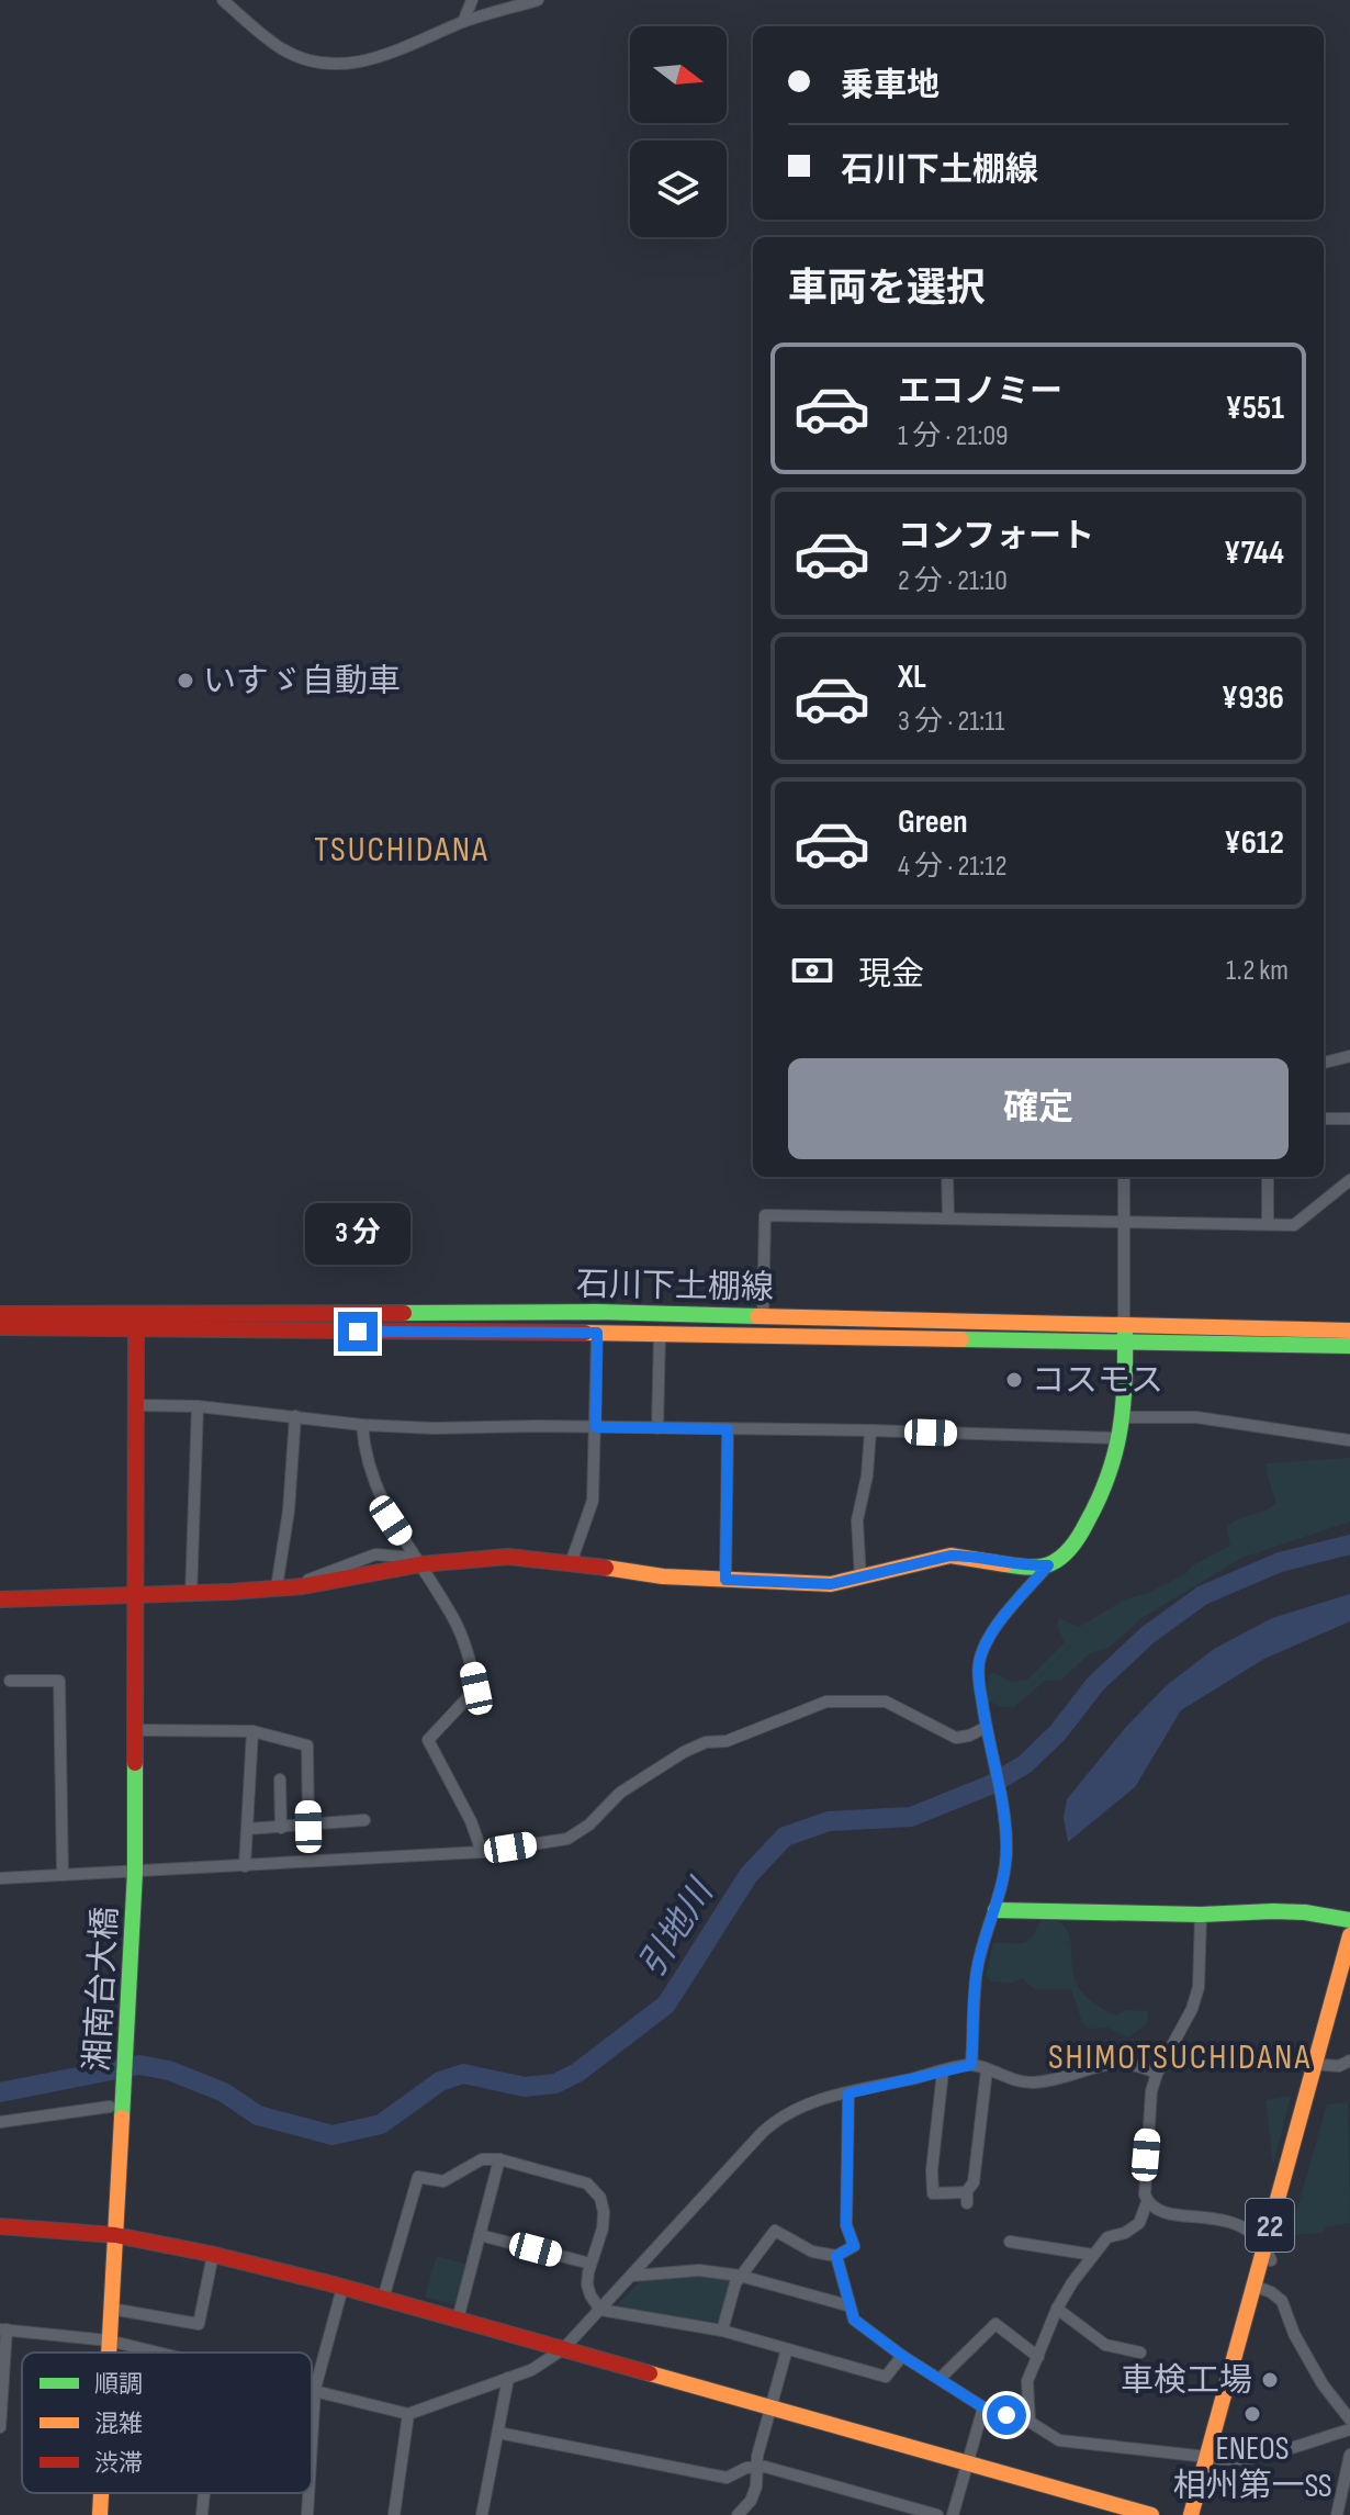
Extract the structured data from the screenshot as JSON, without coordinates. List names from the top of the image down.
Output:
{
  "streets": {
    "street": ["石川下土棚線", "湘南台大橋", "22"]
  },
  "crossings": [
    ["石川下土棚線", "湘南台大橋"]
  ],
  "districts": ["TSUCHIDANA", "SHIMOTSUCHIDANA"],
  "water": ["引地川"],
  "places": [
    "いすゞ自動車",
    "コスモス",
    "車検工場",
    "ENEOS 相州第一SS"
  ],
  "legend": ["順調", "混雑", "渋滞"],
  "north": "right",
  "page": {
    "banner": ["乗車地", "石川下土棚線"],
    "heading": "車両を選択",
    "list": [
      {
        "name": "エコノミー",
        "note": "1 分 · 21:09",
        "value": "¥551"
      },
      {
        "name": "コンフォート",
        "note": "2 分 · 21:10",
        "value": "¥744"
      },
      {
        "name": "XL",
        "note": "3 分 · 21:11",
        "value": "¥936"
      },
      {
        "name": "Green",
        "note": "4 分 · 21:12",
        "value": "¥612"
      }
    ],
    "pay": ["現金", "1.2 km"],
    "buttons": "確定",
    "bubble": "3 分"
  }
}
